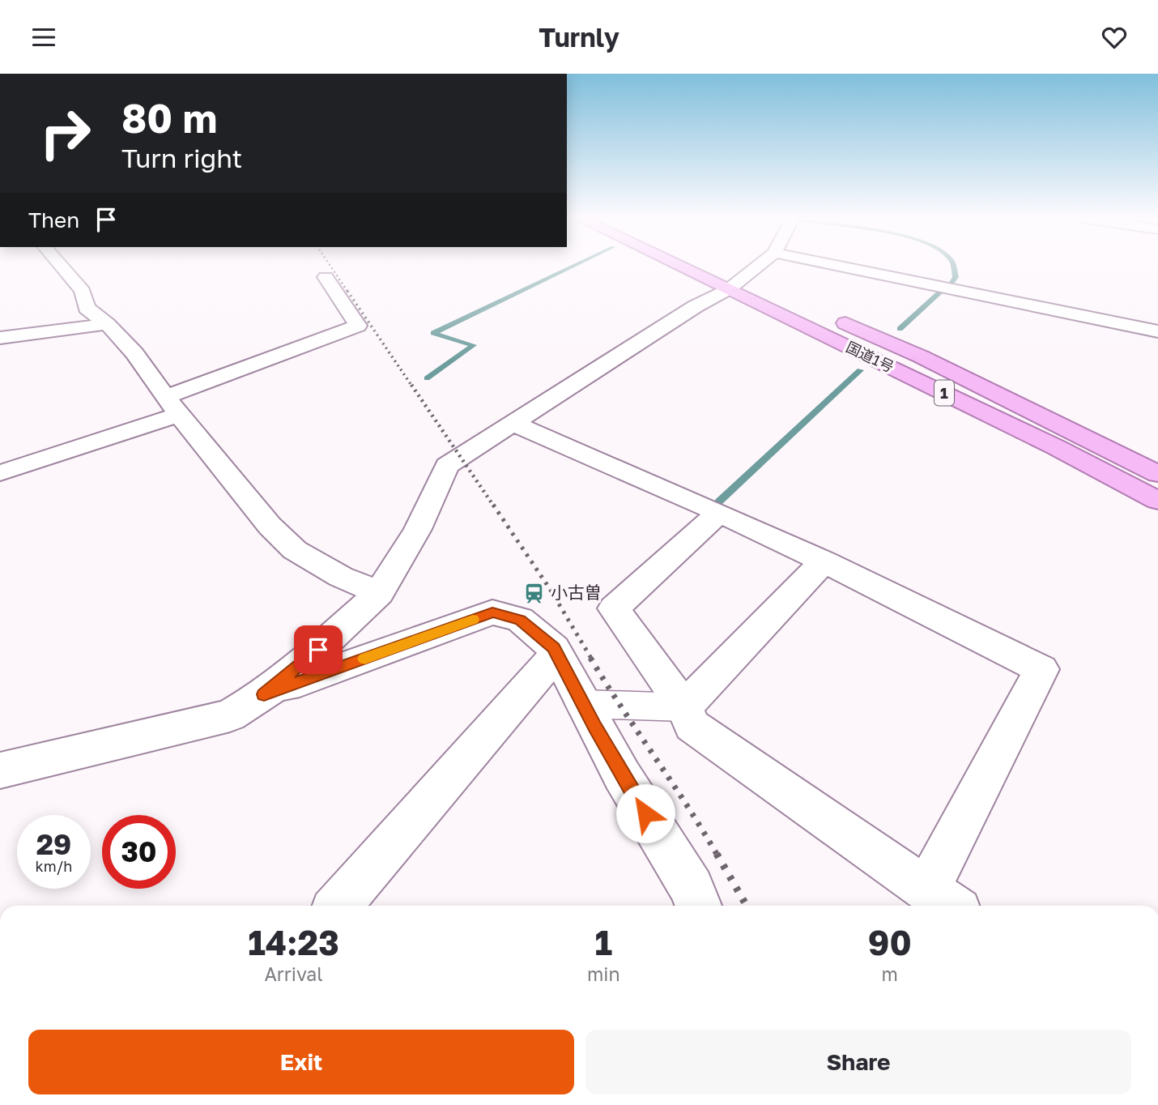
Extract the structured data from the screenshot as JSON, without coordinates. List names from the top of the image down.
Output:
{
  "streets": {
    "highway": ["国道1号", "1"]
  },
  "places": {
    "station": ["小古曽"]
  },
  "page": {
    "header": "Turnly",
    "turn": ["80 m", "Turn right"],
    "then": "Then",
    "speed": "29 km/h",
    "limit": "30",
    "eta": [
      "14:23",
      "Arrival",
      "1",
      "min",
      "90",
      "m"
    ],
    "buttons": ["Exit", "Share"]
  }
}
